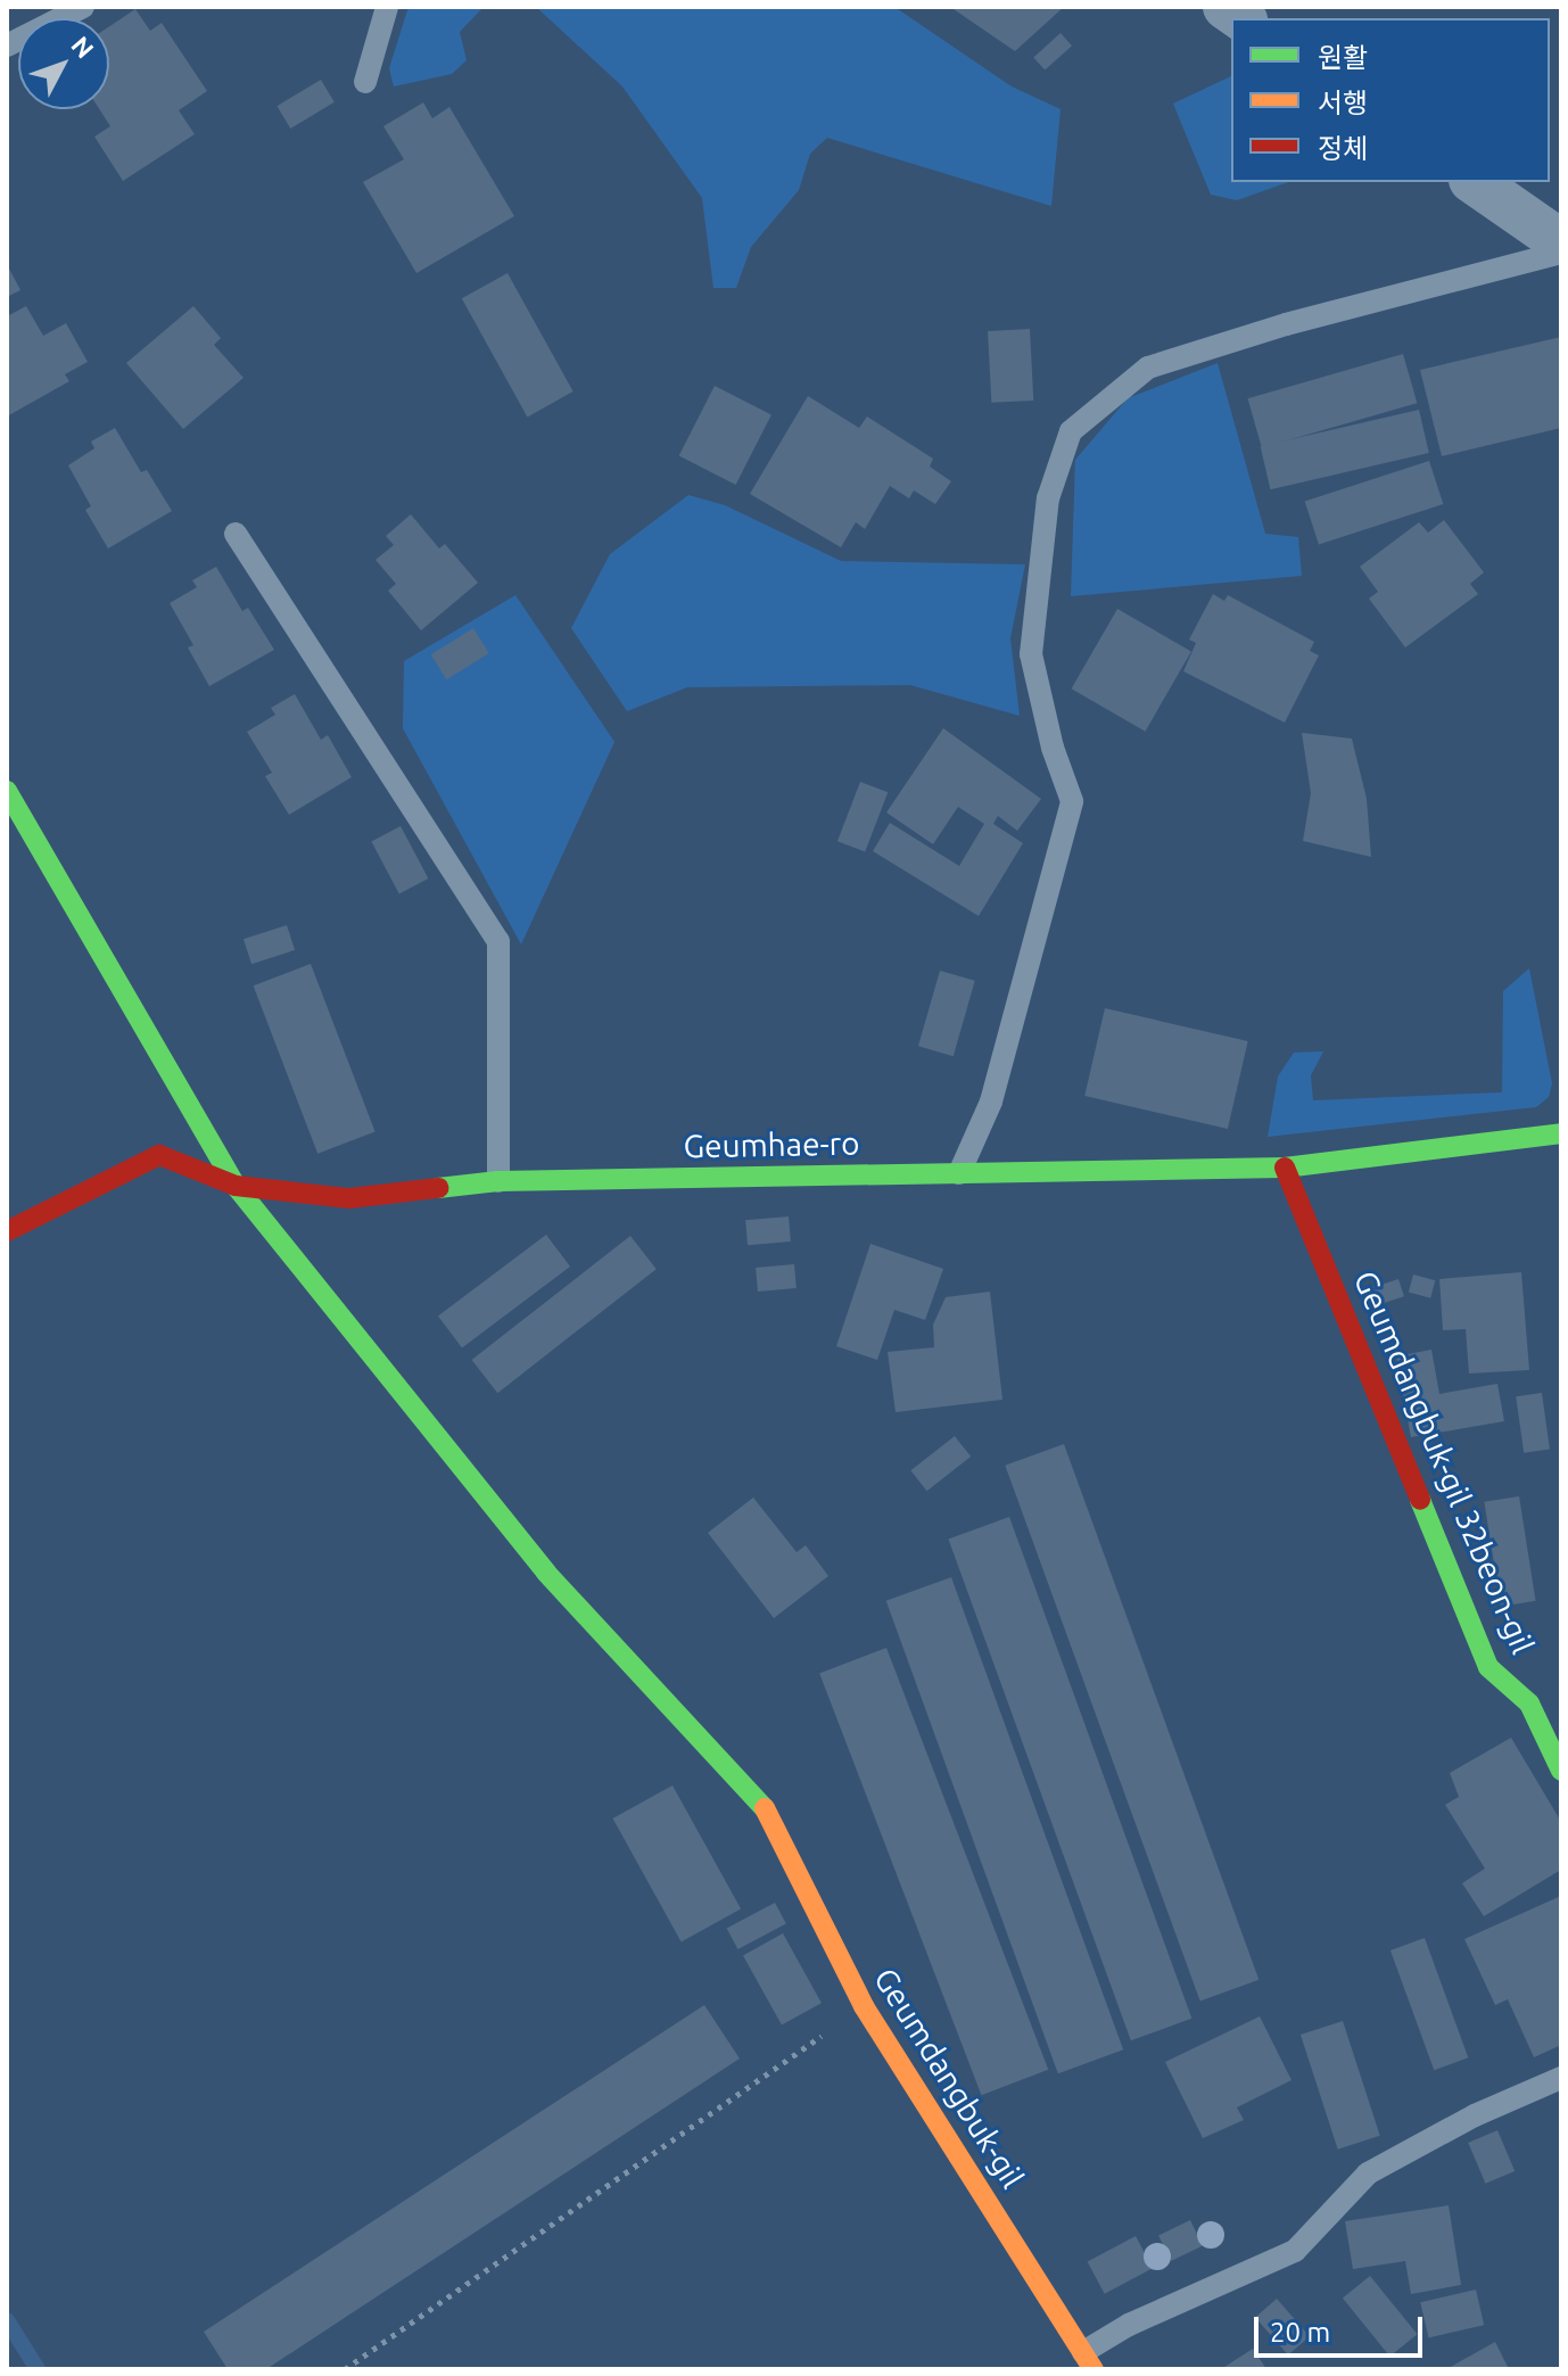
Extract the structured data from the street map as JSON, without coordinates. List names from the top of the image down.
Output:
{
  "streets": {
    "street": ["Geumhae-ro", "Geumdangbuk-gil 32beon-gil", "Geumdangbuk-gil"]
  },
  "crossings": [
    ["Geumhae-ro", "Geumdangbuk-gil 32beon-gil"],
    ["Geumhae-ro", "Geumdangbuk-gil"]
  ],
  "legend": ["원활", "서행", "정체"],
  "scale_bar": "20 m",
  "north": "top right"
}
